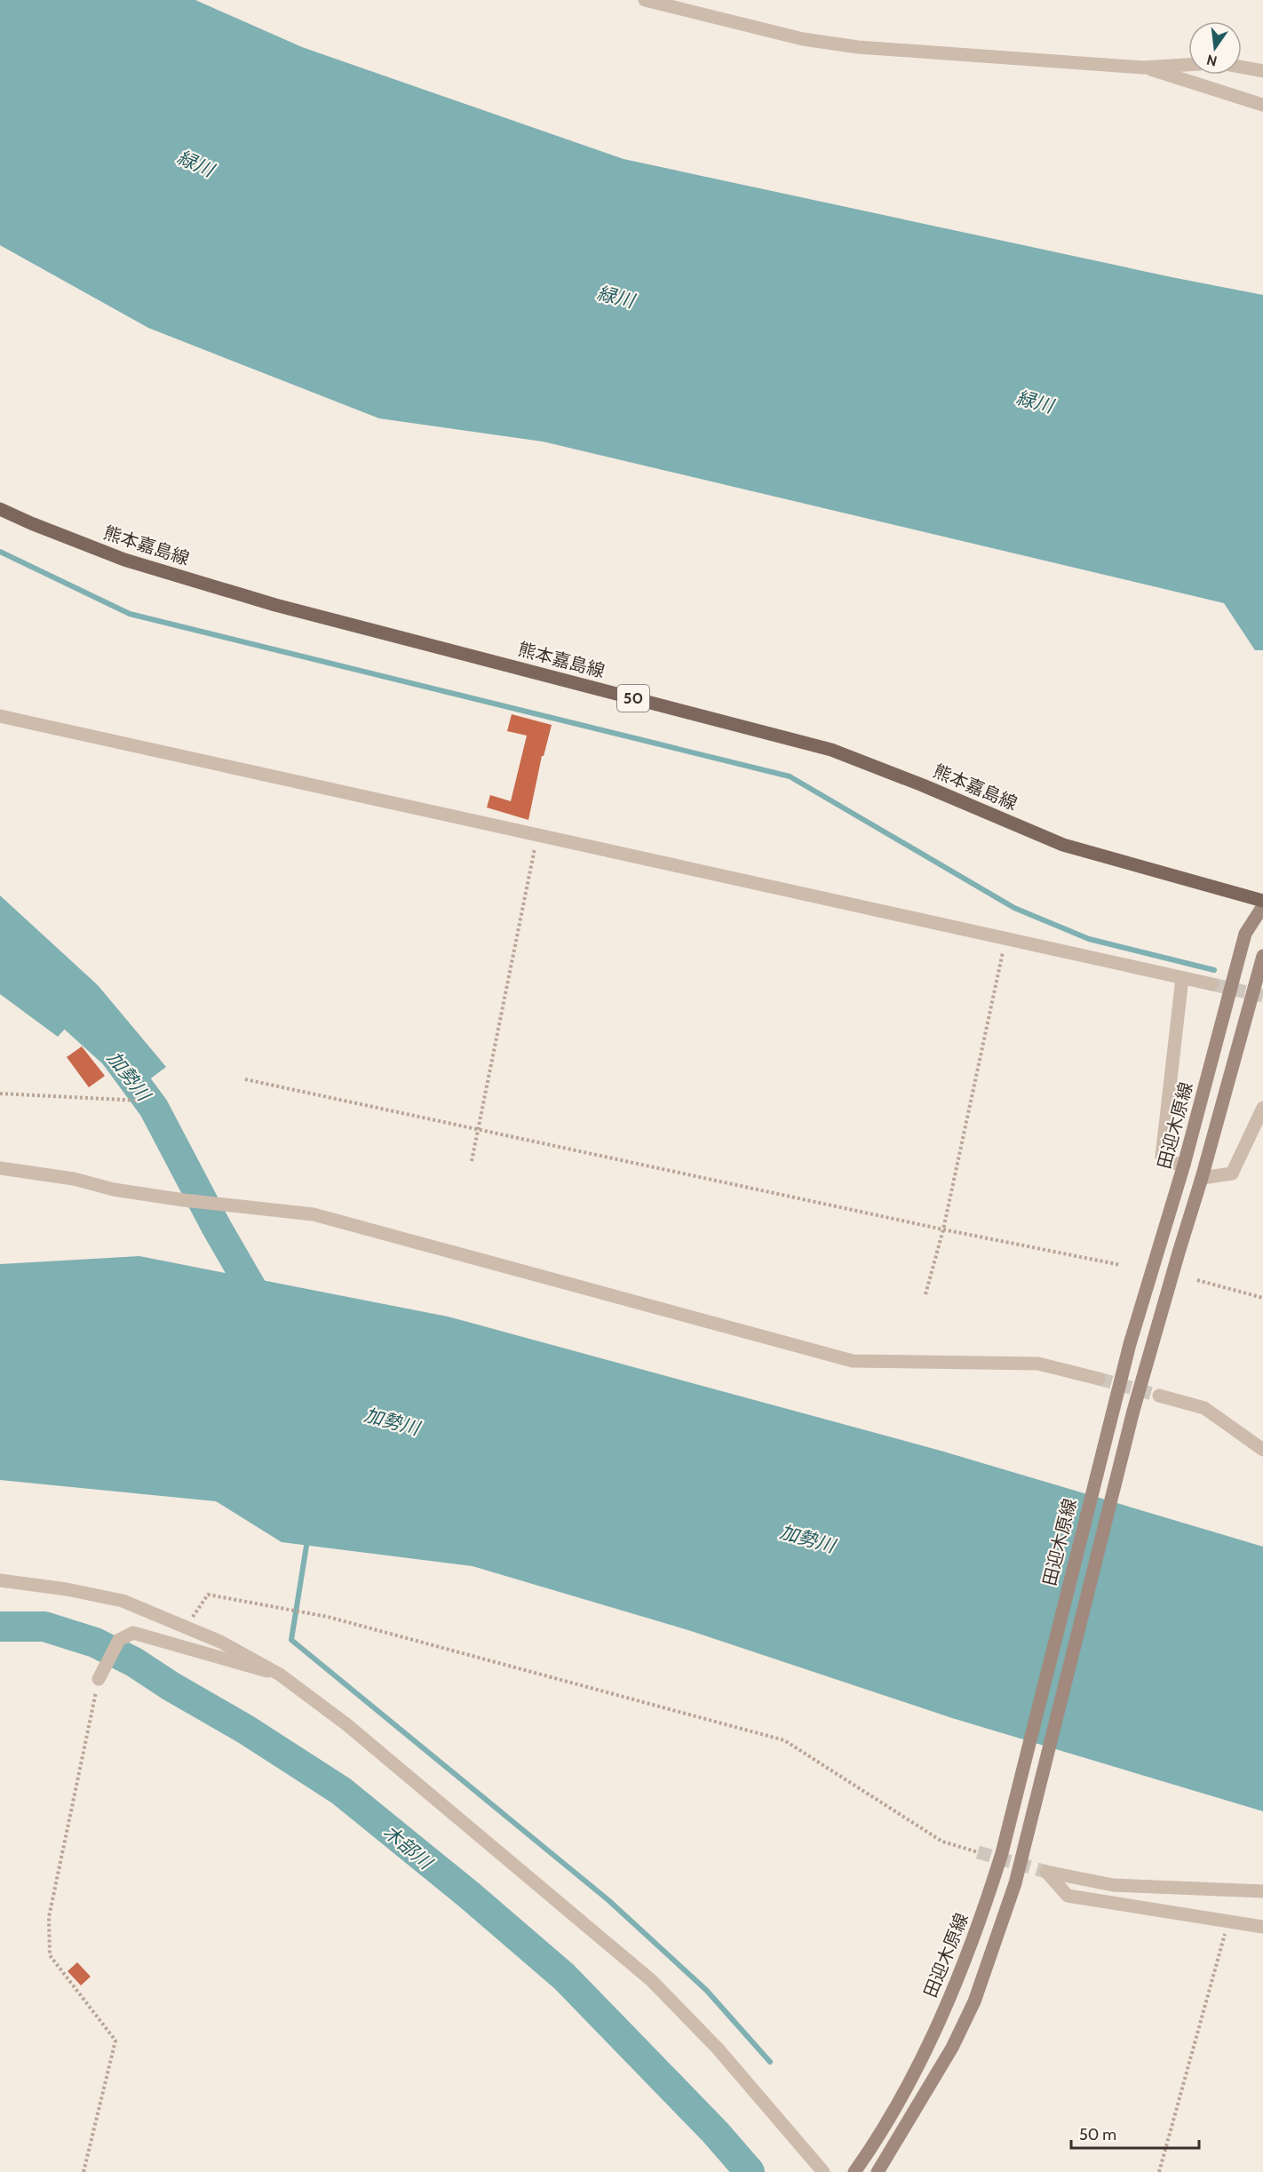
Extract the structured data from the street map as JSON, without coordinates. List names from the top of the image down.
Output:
{
  "streets": {
    "main road": ["熊本嘉島線", "50", "田迎木原線"]
  },
  "water": ["緑川", "加勢川", "木部川"],
  "scale_bar": "50 m",
  "north": "bottom"
}
